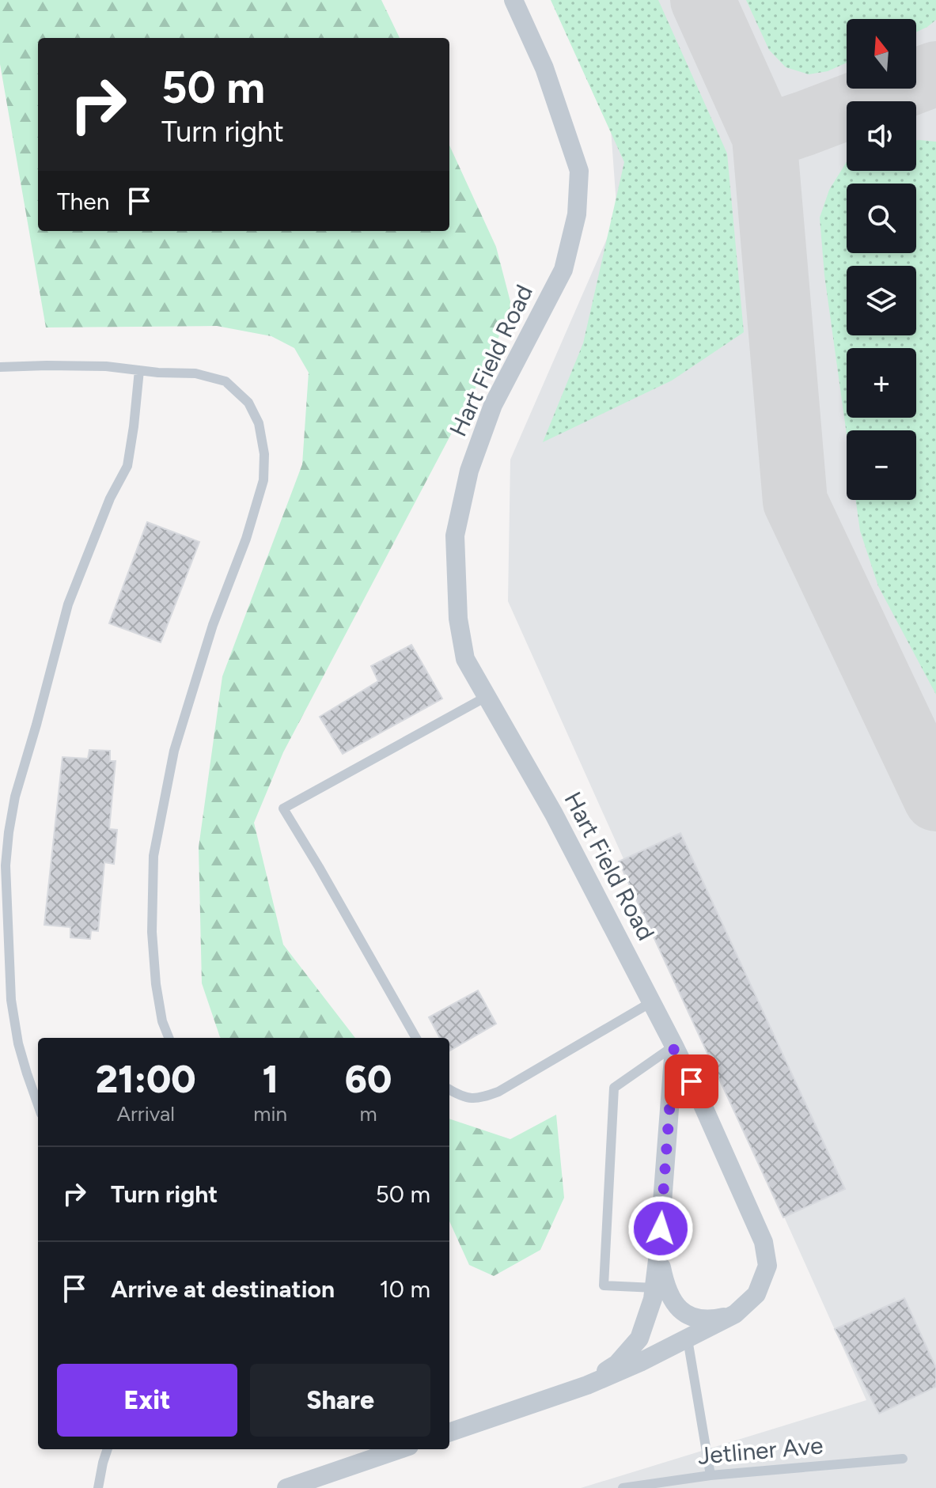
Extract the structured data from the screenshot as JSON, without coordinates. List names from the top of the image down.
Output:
{
  "streets": {
    "street": ["Hart Field Road"],
    "lane": ["Jetliner Ave"]
  },
  "north": "top",
  "page": {
    "map_buttons": ["+", "−"],
    "turn": ["50 m", "Turn right"],
    "then": "Then",
    "eta": [
      "21:00",
      "Arrival",
      "1",
      "min",
      "60",
      "m"
    ],
    "list": [
      {
        "name": "Turn right",
        "value": "50 m"
      },
      {
        "name": "Arrive at destination",
        "value": "10 m"
      }
    ],
    "buttons": ["Exit", "Share"]
  }
}
